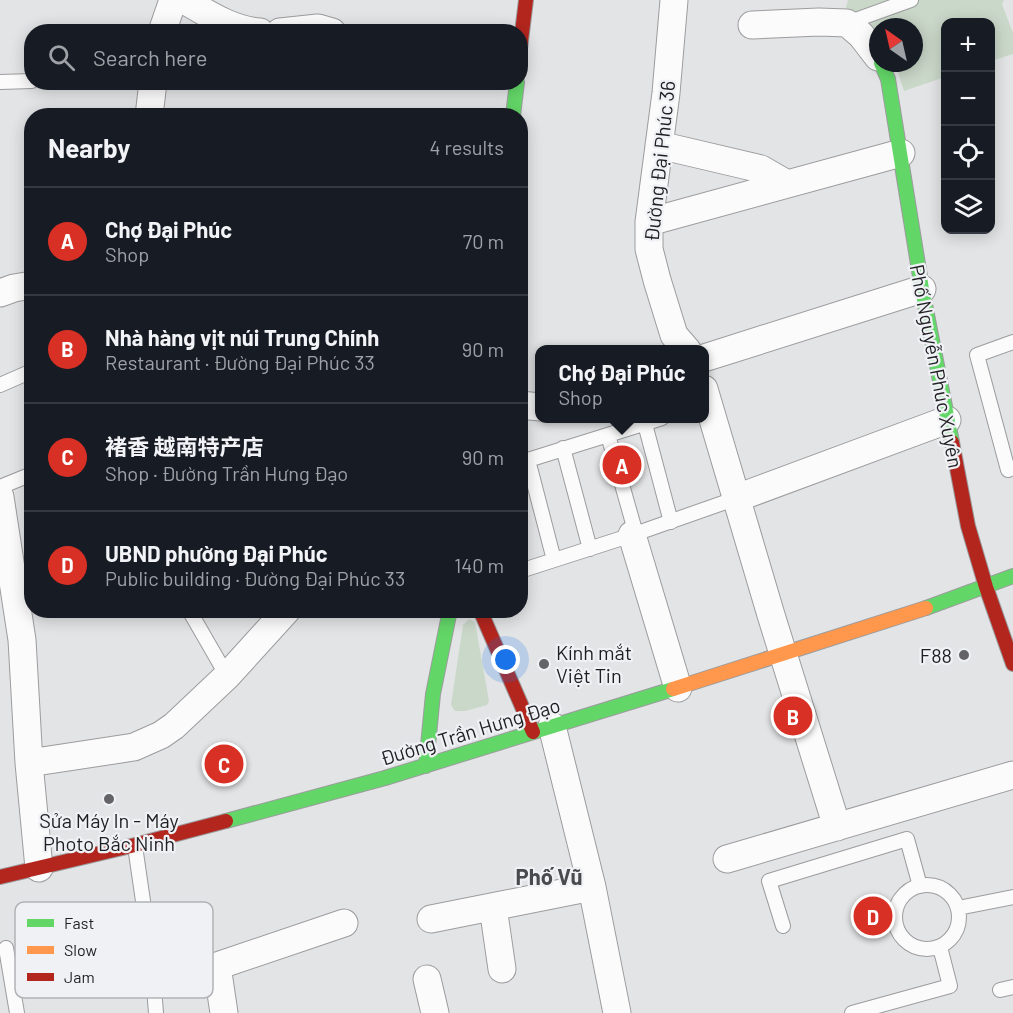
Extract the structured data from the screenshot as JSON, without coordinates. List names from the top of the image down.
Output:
{
  "streets": {
    "main road": ["Phố Nguyễn Phúc Xuyên", "Đường Trần Hưng Đạo"],
    "street": ["Đường Đại Phúc 36"]
  },
  "crossings": [
    ["Phố Nguyễn Phúc Xuyên", "Đường Trần Hưng Đạo"]
  ],
  "districts": ["Phố Vũ"],
  "places": ["F88", "Kính mắt Việt Tin", "Sửa Máy In - Máy Photo Bắc Ninh"],
  "legend": ["Fast", "Slow", "Jam"],
  "north": "top left",
  "page": {
    "map_buttons": ["+", "−"],
    "search": "Search here",
    "heading": ["Nearby", "4 results"],
    "list": [
      {
        "mark": "A",
        "name": "Chợ Đại Phúc",
        "note": "Shop",
        "value": "70 m"
      },
      {
        "mark": "B",
        "name": "Nhà hàng vịt núi Trung Chính",
        "note": "Restaurant · Đường Đại Phúc 33",
        "value": "90 m"
      },
      {
        "mark": "C",
        "name": "褚香 越南特产店",
        "note": "Shop · Đường Trần Hưng Đạo",
        "value": "90 m"
      },
      {
        "mark": "D",
        "name": "UBND phường Đại Phúc",
        "note": "Public building · Đường Đại Phúc 33",
        "value": "140 m"
      }
    ],
    "popup": ["Chợ Đại Phúc", "Shop"],
    "pins": [
      "A",
      "B",
      "C",
      "D"
    ]
  }
}
